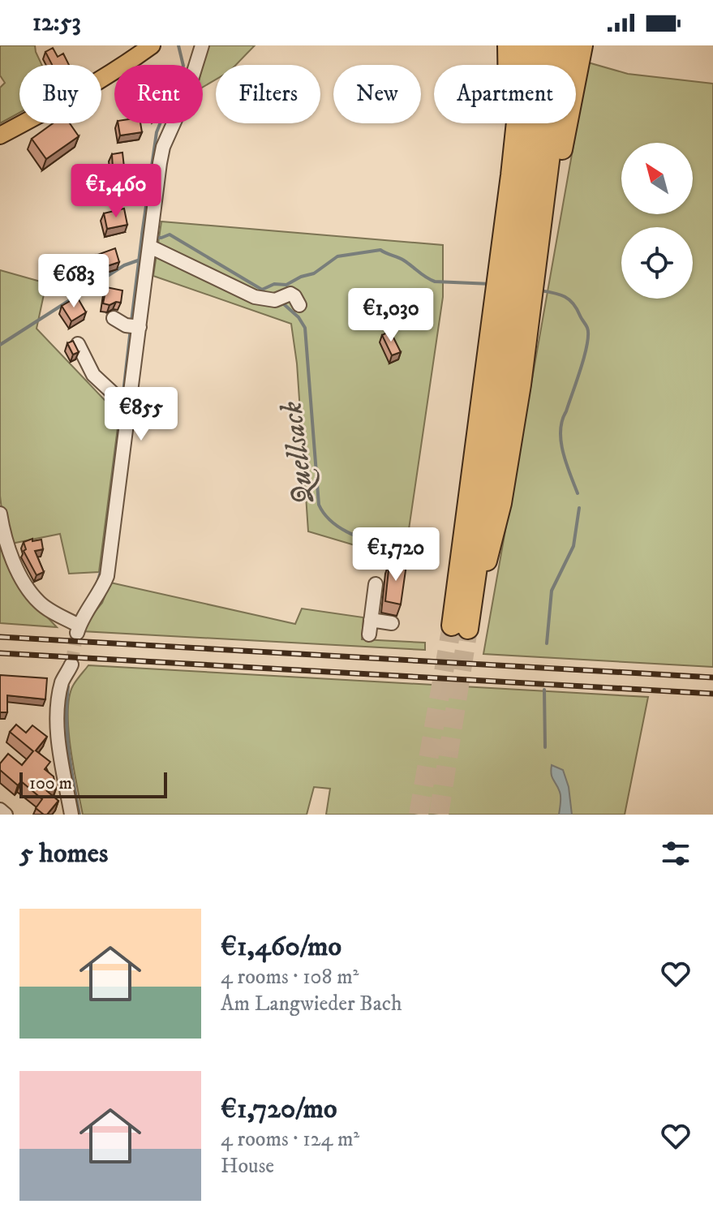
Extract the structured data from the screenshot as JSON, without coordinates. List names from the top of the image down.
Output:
{
  "water": ["Quellsack"],
  "scale_bar": "100 m",
  "north": "top left",
  "page": {
    "status": "12:53",
    "chip": [
      "Buy",
      "Rent",
      "Filters",
      "New",
      "Apartment"
    ],
    "price": [
      "€1,460",
      "€683",
      "€1,030",
      "€855",
      "€1,720"
    ],
    "scale": "100 m",
    "heading": "5 homes",
    "list": [
      {
        "name": "€1,460/mo",
        "note": "4 rooms · 108 m² · Am Langwieder Bach"
      },
      {
        "name": "€1,720/mo",
        "note": "4 rooms · 124 m² · House"
      }
    ]
  }
}
